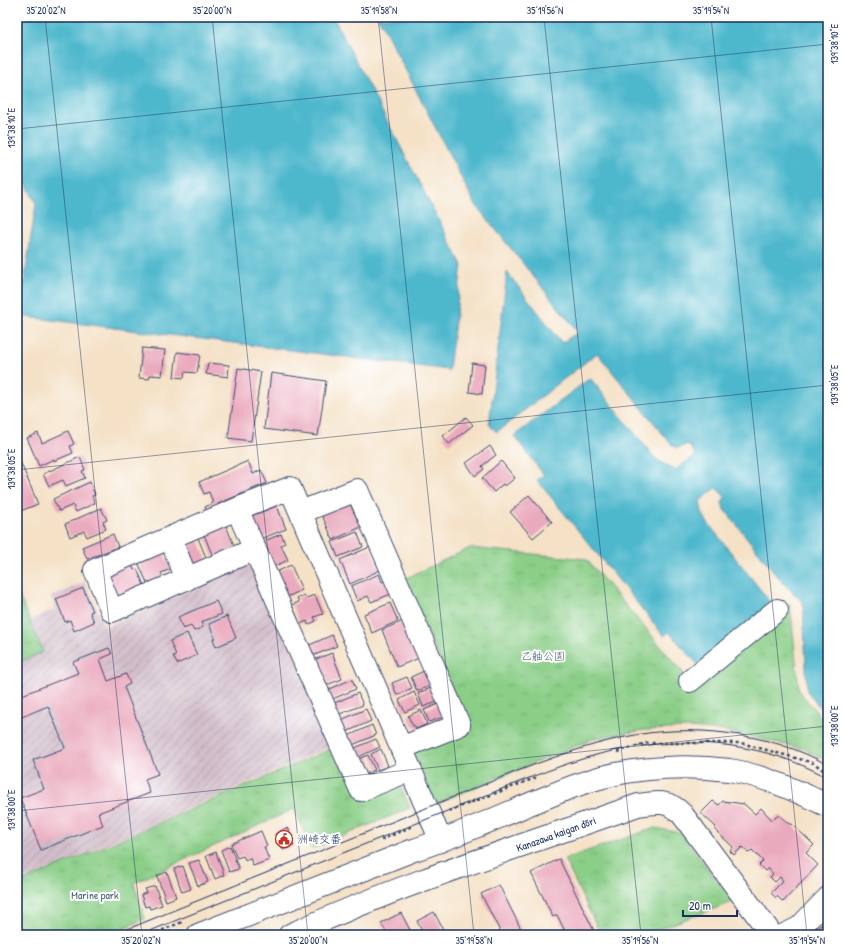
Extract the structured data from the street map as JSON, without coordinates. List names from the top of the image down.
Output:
{
  "streets": {
    "street": ["Kanazawa kaigan dōri"]
  },
  "parks": ["乙舳公園", "Marine park"],
  "places": {
    "public building": ["洲崎交番"]
  },
  "scale_bar": "20 m",
  "coordinates": [
    "35°20'02\"N",
    "35°20'00\"N",
    "35°19'58\"N",
    "35°19'56\"N",
    "35°19'54\"N",
    "139°38'10\"E",
    "139°38'05\"E",
    "139°38'00\"E"
  ]
}
